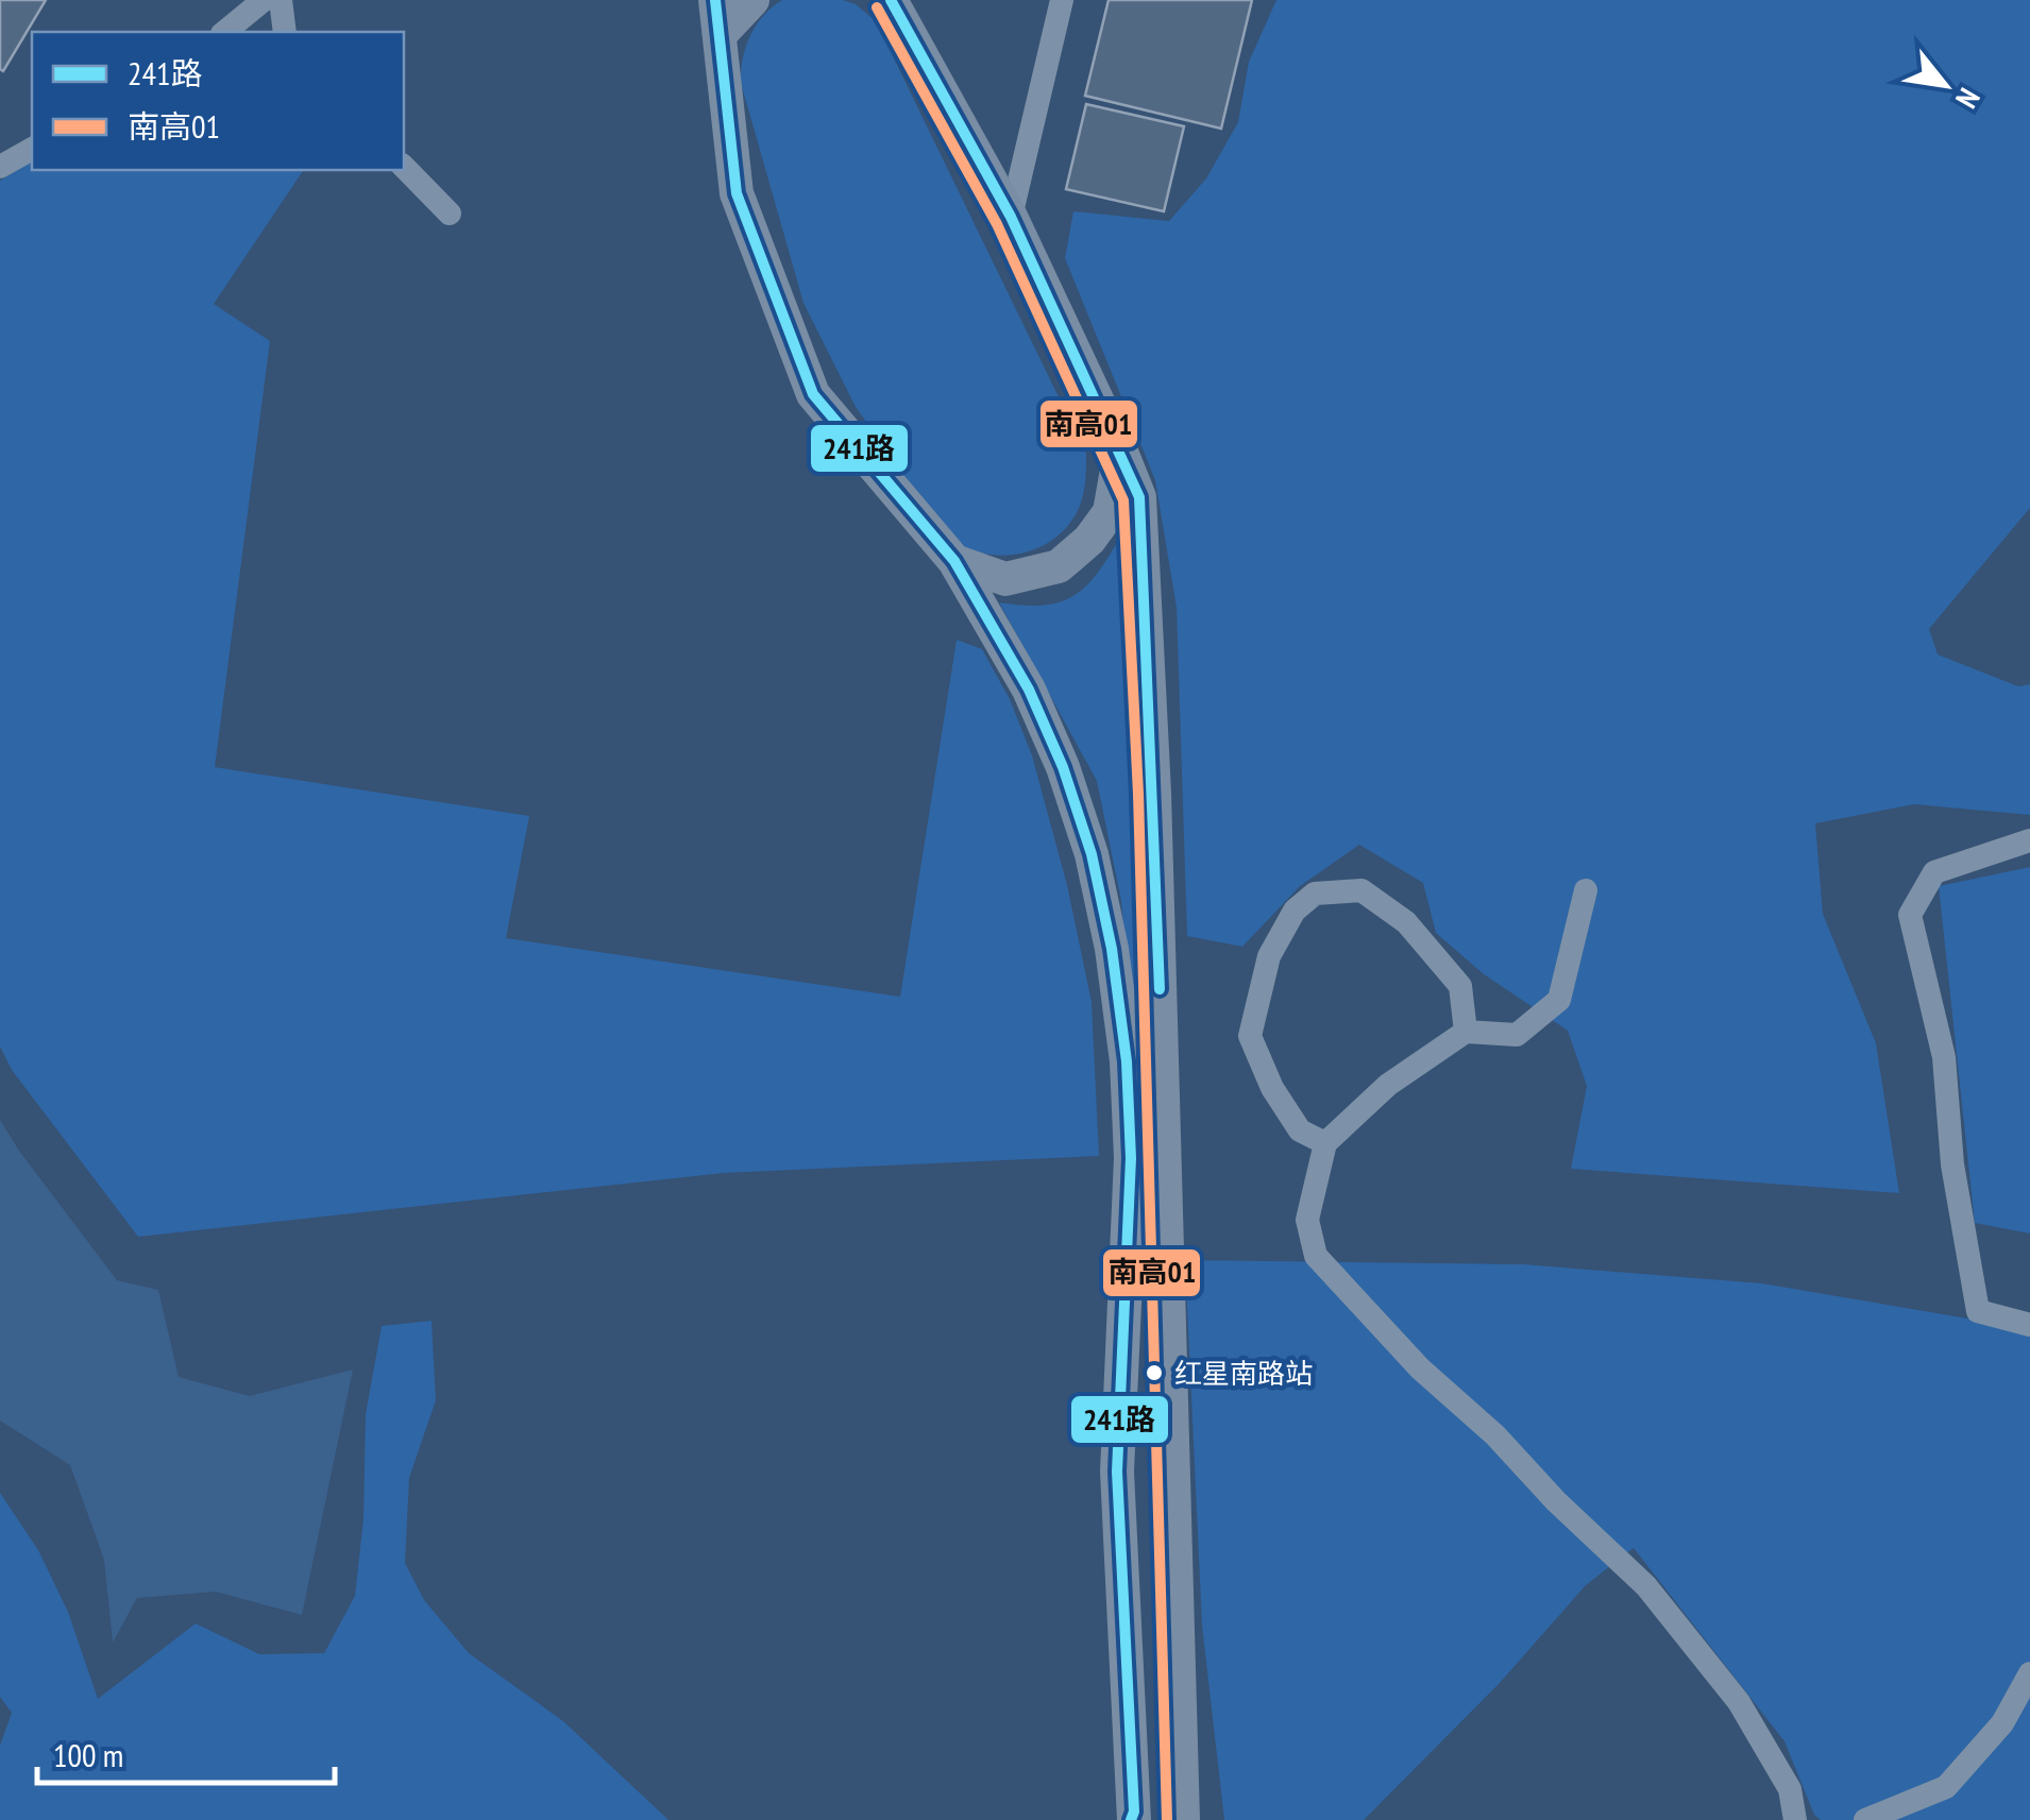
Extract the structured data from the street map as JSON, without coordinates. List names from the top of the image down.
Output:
{
  "places": ["红星南路站"],
  "lines": ["transit line 241路", "transit line 南高01"],
  "legend": ["241路", "南高01"],
  "scale_bar": "100 m",
  "north": "bottom right"
}
